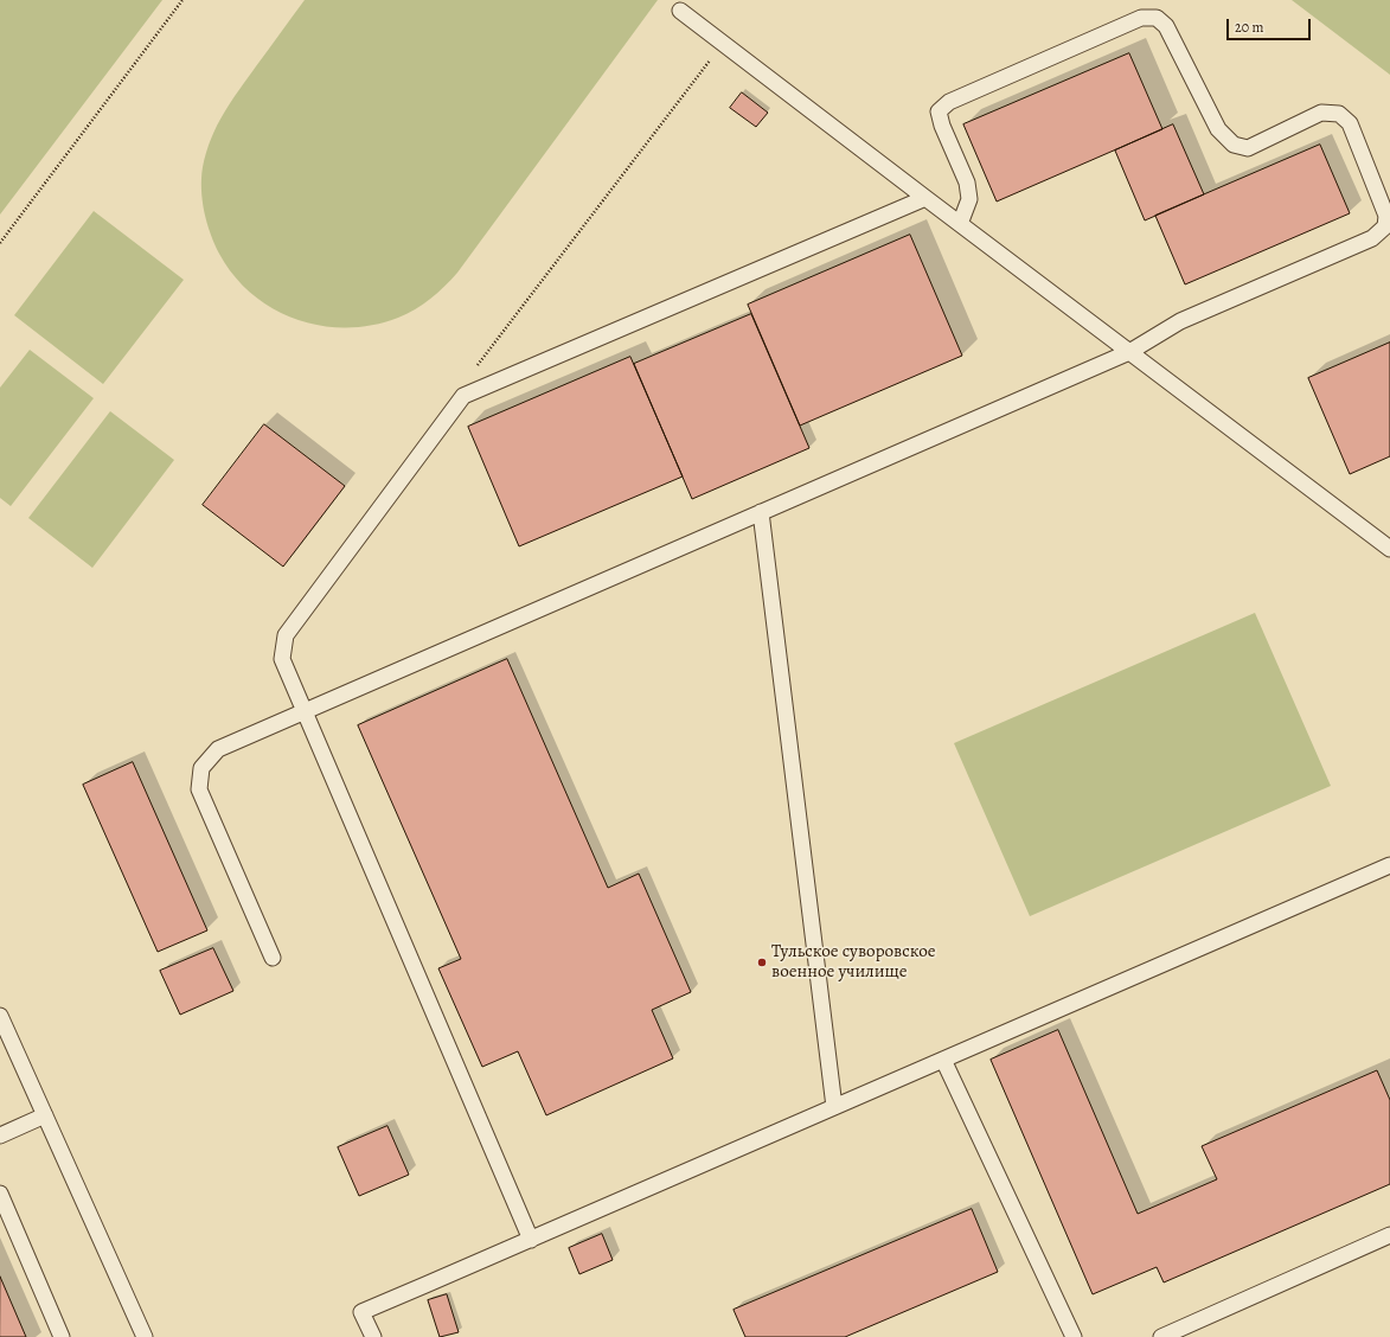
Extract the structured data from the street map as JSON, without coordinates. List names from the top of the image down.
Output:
{
  "places": ["Тульское суворовское военное училище"],
  "scale_bar": "20 m"
}
